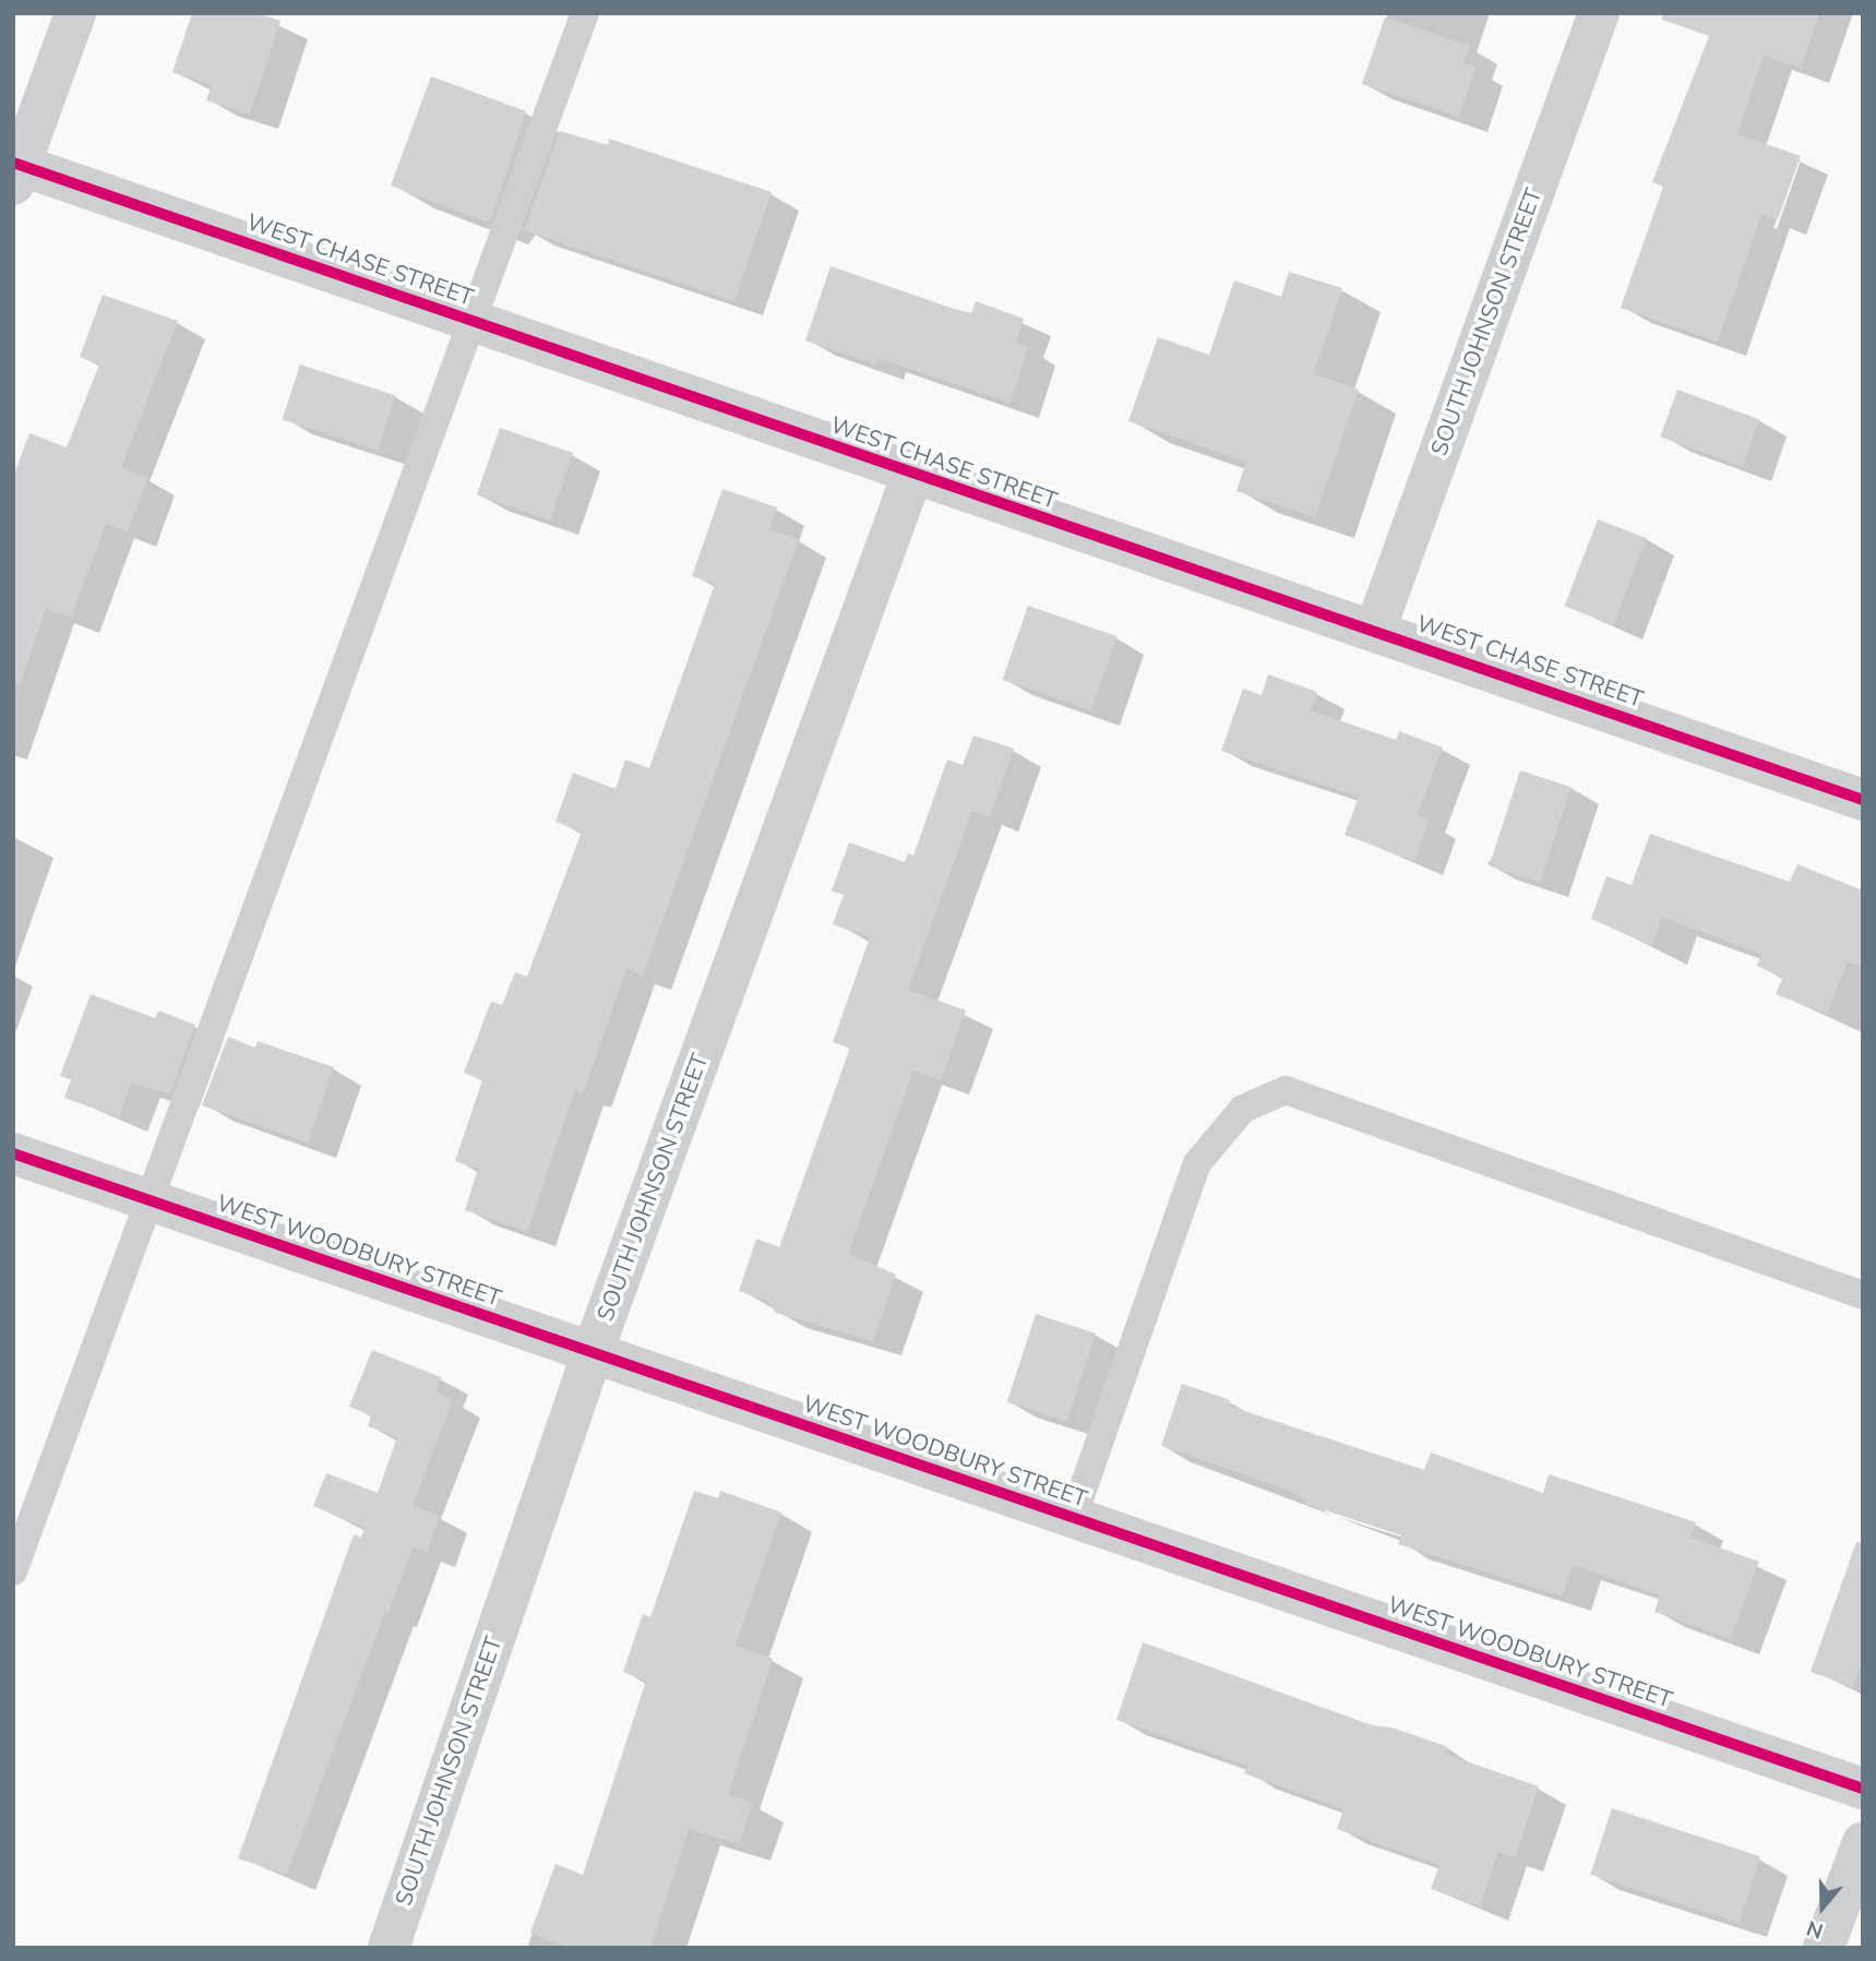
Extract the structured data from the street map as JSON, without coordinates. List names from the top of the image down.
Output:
{
  "streets": {
    "street": ["WEST CHASE STREET", "SOUTH JOHNSON STREET", "WEST WOODBURY STREET"]
  },
  "crossings": [
    ["WEST CHASE STREET", "SOUTH JOHNSON STREET"],
    ["SOUTH JOHNSON STREET", "WEST WOODBURY STREET"]
  ],
  "north": "bottom"
}
